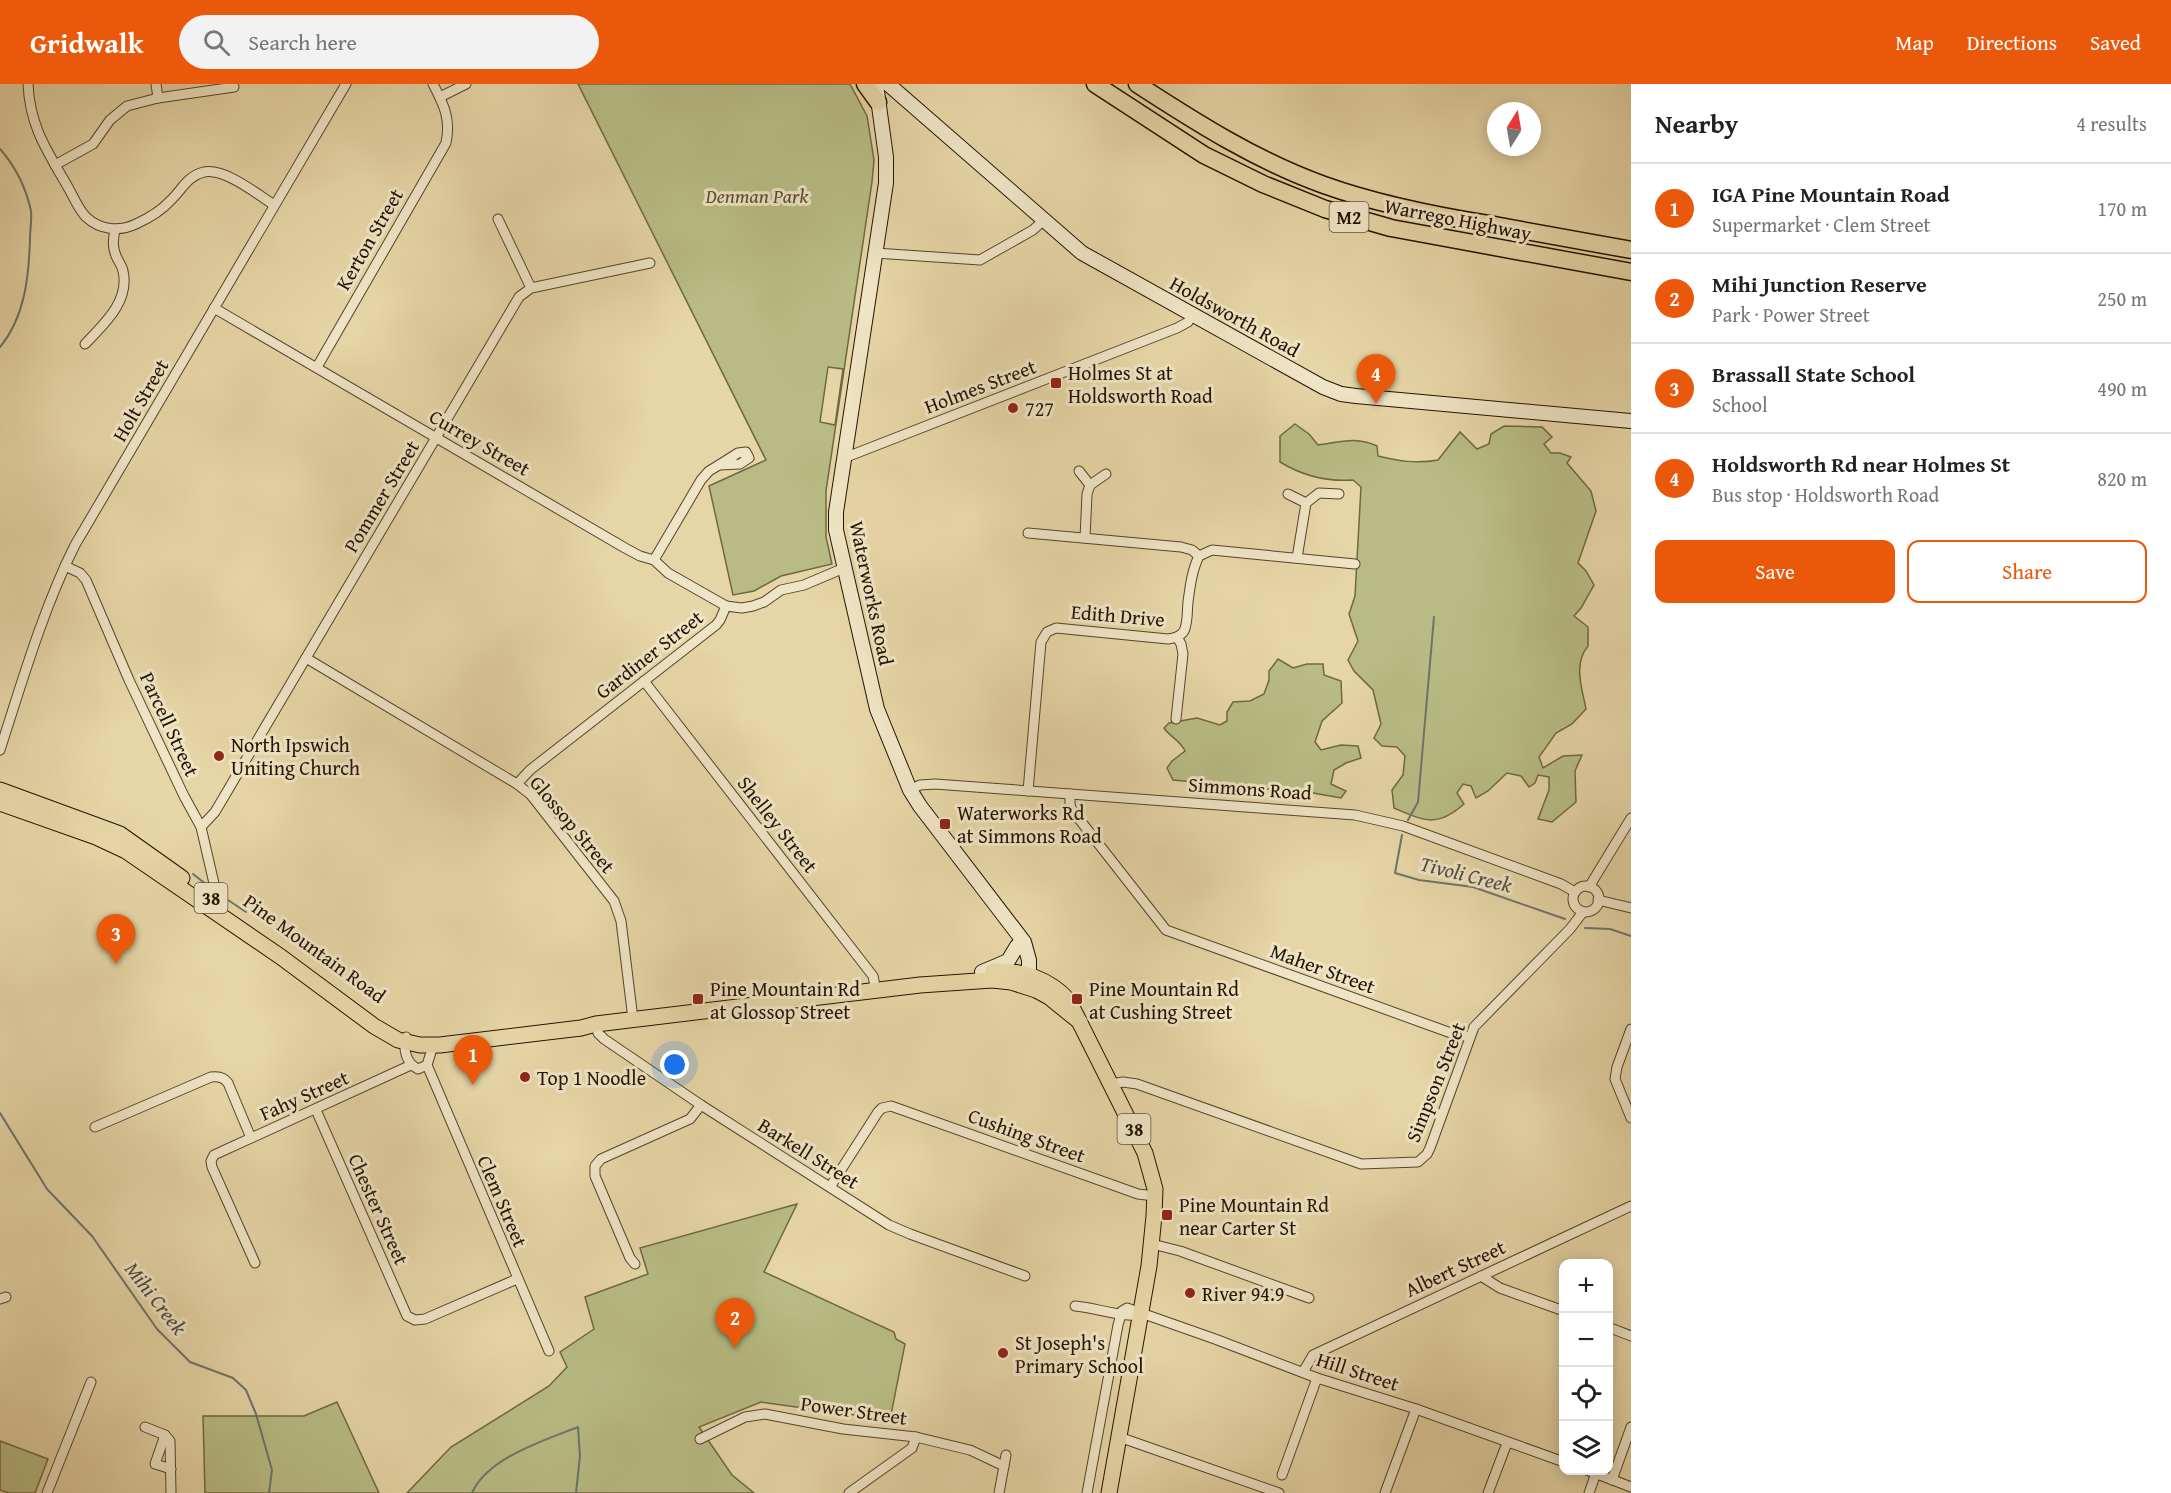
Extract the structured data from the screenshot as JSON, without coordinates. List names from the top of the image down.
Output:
{
  "streets": {
    "highway": ["M2", "Warrego Highway"],
    "main road": [
      "Holdsworth Road",
      "Waterworks Road",
      "38",
      "Pine Mountain Road"
    ],
    "street": [
      "Kerton Street",
      "Holmes Street",
      "Holt Street",
      "Currey Street",
      "Pommer Street",
      "Edith Drive",
      "Gardiner Street",
      "Parcell Street",
      "Simmons Road",
      "Glossop Street",
      "Shelley Street",
      "Maher Street",
      "Simpson Street",
      "Fahy Street",
      "Cushing Street",
      "Barkell Street",
      "Clem Street",
      "Chester Street",
      "Albert Street",
      "Hill Street",
      "Power Street"
    ]
  },
  "crossings": [
    ["Kerton Street", "Currey Street"],
    ["Holdsworth Road", "Holmes Street"],
    ["Holmes Street", "Waterworks Road"],
    ["Holt Street", "Currey Street"],
    ["Holt Street", "Parcell Street"],
    ["Currey Street", "Pommer Street"],
    ["Currey Street", "Gardiner Street"],
    ["Pommer Street", "Parcell Street"],
    ["Pommer Street", "Glossop Street"],
    ["Waterworks Road", "Gardiner Street"],
    ["Waterworks Road", "Simmons Road"],
    ["Waterworks Road", "Pine Mountain Road"],
    ["Edith Drive", "Simmons Road"],
    ["Gardiner Street", "Glossop Street"],
    ["Gardiner Street", "Shelley Street"],
    ["Parcell Street", "Pine Mountain Road"],
    ["Simmons Road", "Maher Street"],
    ["Simmons Road", "Simpson Street"],
    ["Glossop Street", "Pine Mountain Road"],
    ["Shelley Street", "Pine Mountain Road"],
    ["Pine Mountain Road", "Simpson Street"],
    ["Pine Mountain Road", "Cushing Street"],
    ["Pine Mountain Road", "Barkell Street"],
    ["Pine Mountain Road", "Clem Street"],
    ["Pine Mountain Road", "Hill Street"],
    ["Maher Street", "Simpson Street"],
    ["Fahy Street", "Chester Street"],
    ["Cushing Street", "Barkell Street"],
    ["Clem Street", "Chester Street"],
    ["Albert Street", "Hill Street"]
  ],
  "water": ["Tivoli Creek", "Mihi Creek"],
  "parks": ["Denman Park"],
  "places": {
    "transit": [
      "Holmes St at Holdsworth Road",
      "Waterworks Rd at Simmons Road",
      "Pine Mountain Rd at Glossop Street",
      "Pine Mountain Rd at Cushing Street",
      "Pine Mountain Rd near Carter St"
    ],
    "other": [
      "727",
      "North Ipswich Uniting Church",
      "Top 1 Noodle",
      "River 94.9",
      "St Joseph's Primary School"
    ]
  },
  "north": "top",
  "page": {
    "header": "Gridwalk",
    "search": "Search here",
    "nav": ["Map", "Directions", "Saved"],
    "heading": ["Nearby", "4 results"],
    "list": [
      {
        "mark": "1",
        "name": "IGA Pine Mountain Road",
        "note": "Supermarket · Clem Street",
        "value": "170 m"
      },
      {
        "mark": "2",
        "name": "Mihi Junction Reserve",
        "note": "Park · Power Street",
        "value": "250 m"
      },
      {
        "mark": "3",
        "name": "Brassall State School",
        "note": "School",
        "value": "490 m"
      },
      {
        "mark": "4",
        "name": "Holdsworth Rd near Holmes St",
        "note": "Bus stop · Holdsworth Road",
        "value": "820 m"
      }
    ],
    "pins": [
      "4",
      "3",
      "1",
      "2"
    ],
    "buttons": ["Save", "Share"],
    "map_buttons": ["+", "−"]
  }
}
